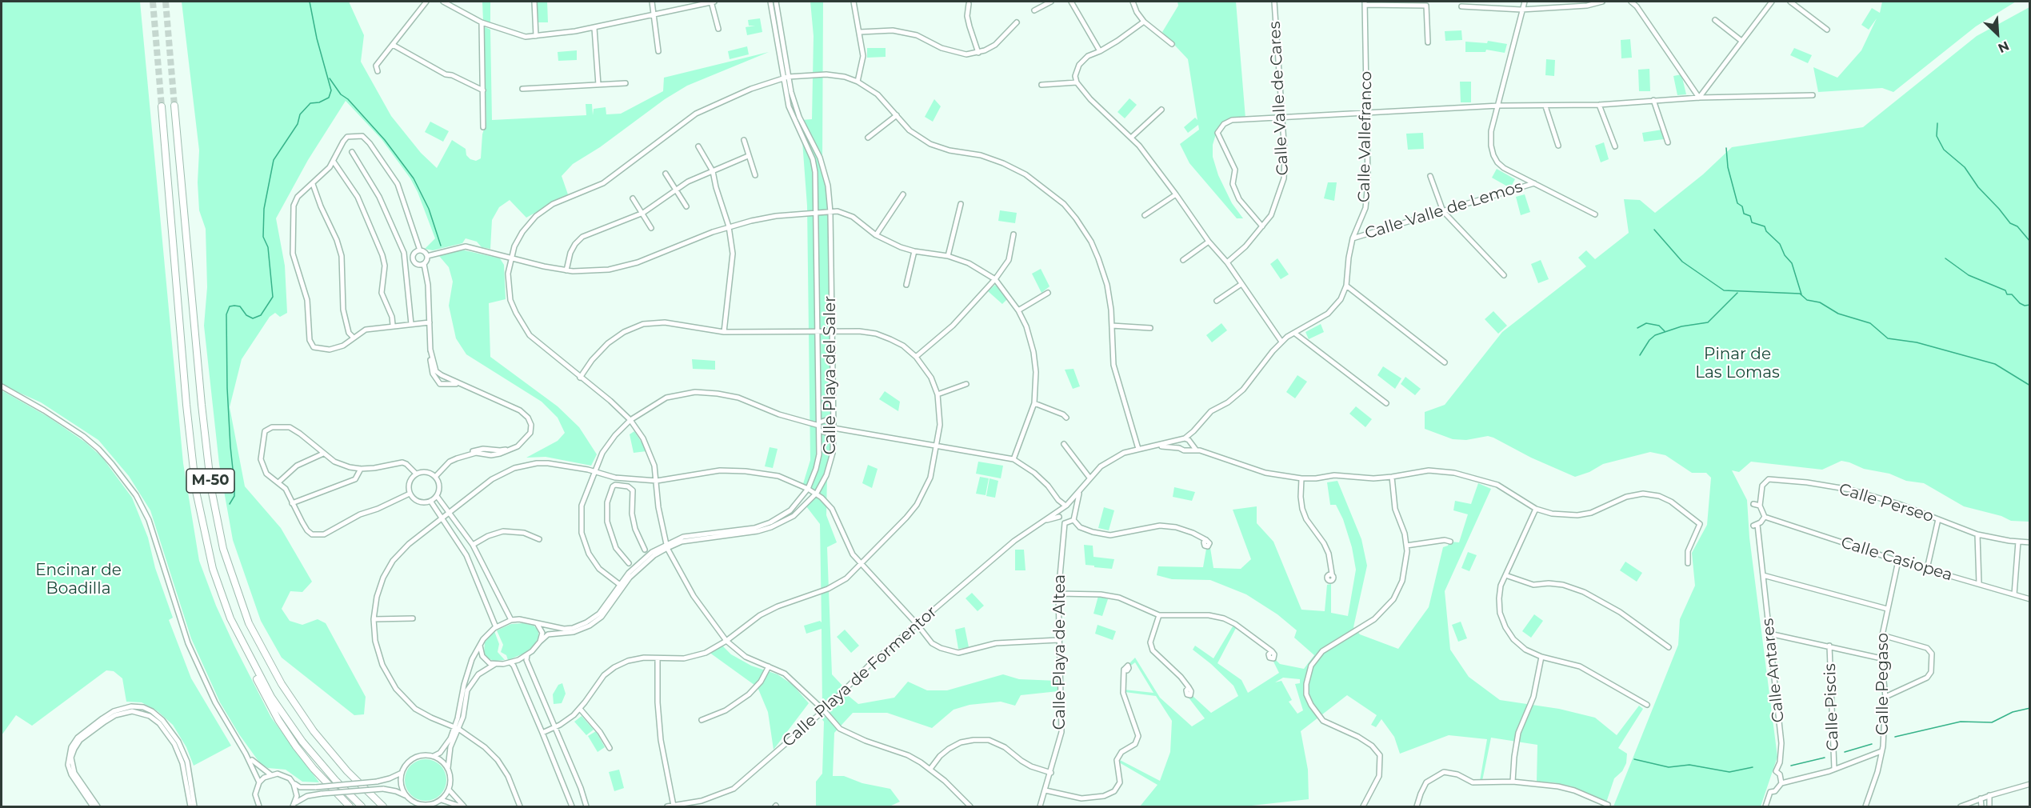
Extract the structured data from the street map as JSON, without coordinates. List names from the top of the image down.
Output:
{
  "streets": {
    "highway": ["M-50"],
    "street": [
      "Calle Valle de Cares",
      "Calle Vallefranco",
      "Calle Valle de Lemos",
      "Calle Playa del Saler",
      "Calle Perseo",
      "Calle Casiopea",
      "Calle Playa de Altea",
      "Calle Antares",
      "Calle Playa de Formentor",
      "Calle Pegaso",
      "Calle Piscis"
    ]
  },
  "crossings": [
    ["Calle Vallefranco", "Calle Valle de Lemos"],
    ["Calle Casiopea", "Calle Antares"],
    ["Calle Casiopea", "Calle Pegaso"],
    ["Calle Playa de Altea", "Calle Playa de Formentor"]
  ],
  "parks": ["Pinar de Las Lomas", "Encinar de Boadilla"],
  "north": "bottom right"
}
